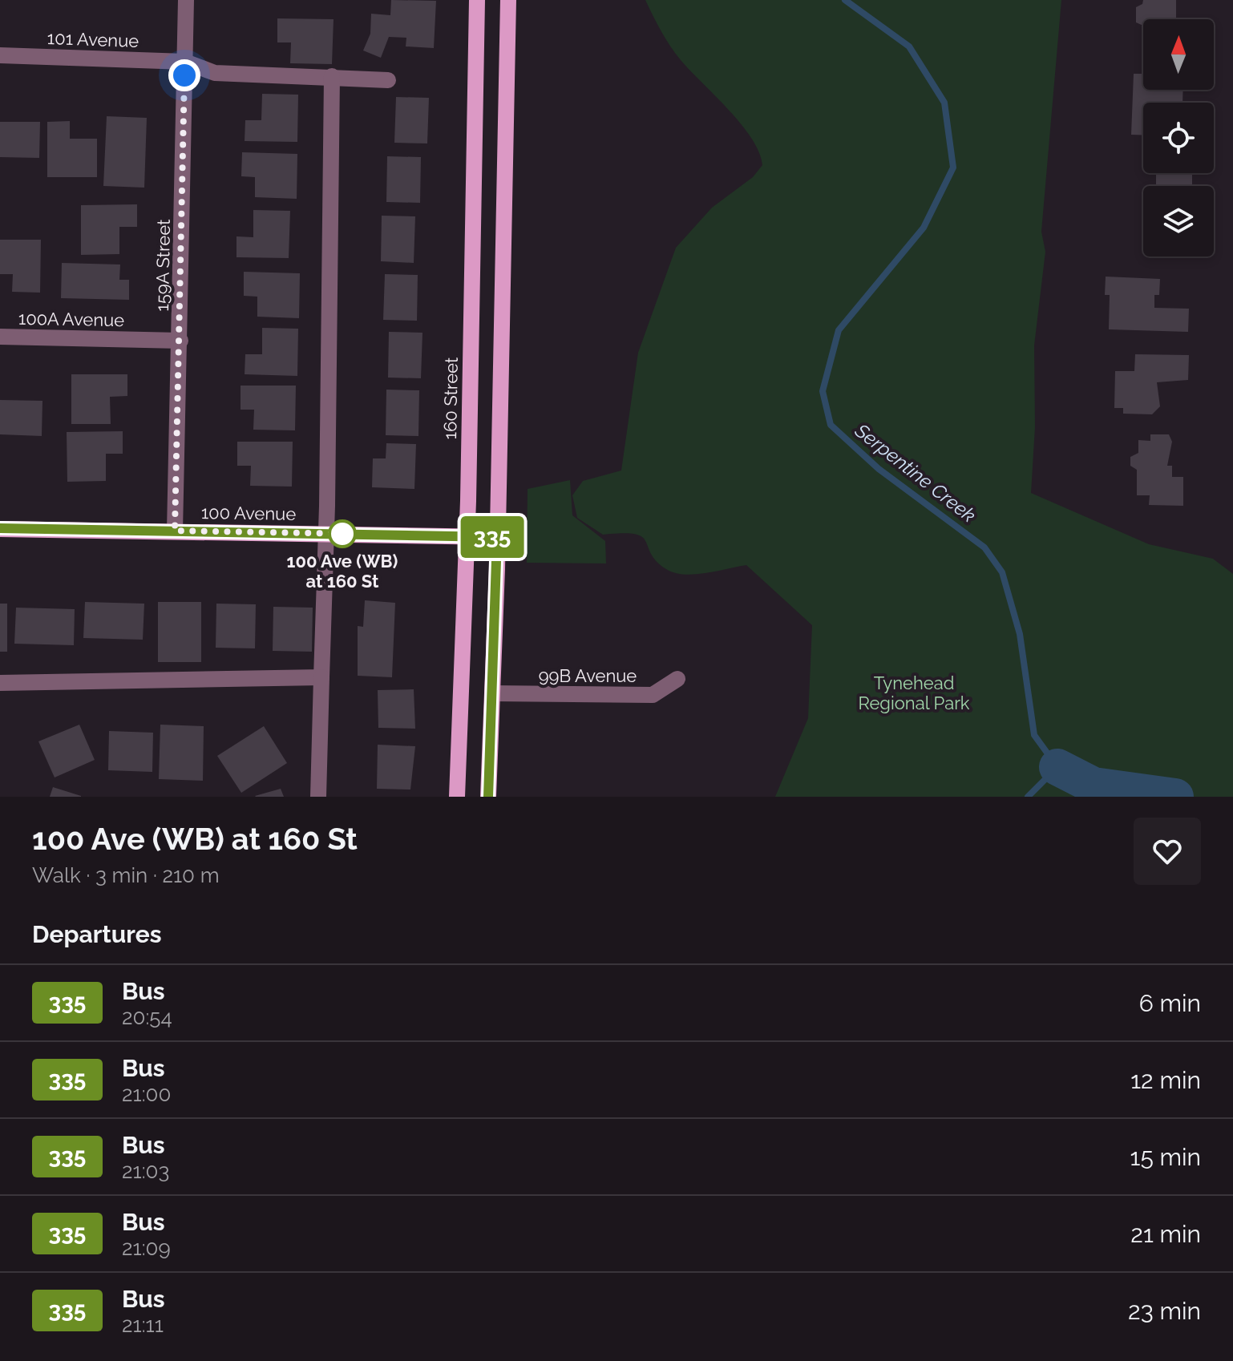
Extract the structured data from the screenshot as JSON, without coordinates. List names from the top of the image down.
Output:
{
  "streets": {
    "main road": ["160 Street", "100 Avenue"],
    "street": [
      "101 Avenue",
      "159A Street",
      "100A Avenue",
      "99B Avenue"
    ]
  },
  "crossings": [
    ["101 Avenue", "159A Street"],
    ["159A Street", "100A Avenue"],
    ["159A Street", "100 Avenue"],
    ["160 Street", "100 Avenue"]
  ],
  "water": ["Serpentine Creek"],
  "parks": ["Tynehead Regional Park"],
  "places": ["100 Ave (WB) at 160 St"],
  "lines": ["bus line 335"],
  "north": "top",
  "page": {
    "on_map": "335",
    "heading": [
      ["100 Ave (WB) at 160 St", "Walk · 3 min · 210 m"],
      "Departures"
    ],
    "list": [
      {
        "mark": "335",
        "name": "Bus",
        "note": "20:54",
        "value": "6 min"
      },
      {
        "mark": "335",
        "name": "Bus",
        "note": "21:00",
        "value": "12 min"
      },
      {
        "mark": "335",
        "name": "Bus",
        "note": "21:03",
        "value": "15 min"
      },
      {
        "mark": "335",
        "name": "Bus",
        "note": "21:09",
        "value": "21 min"
      },
      {
        "mark": "335",
        "name": "Bus",
        "note": "21:11",
        "value": "23 min"
      }
    ]
  }
}
